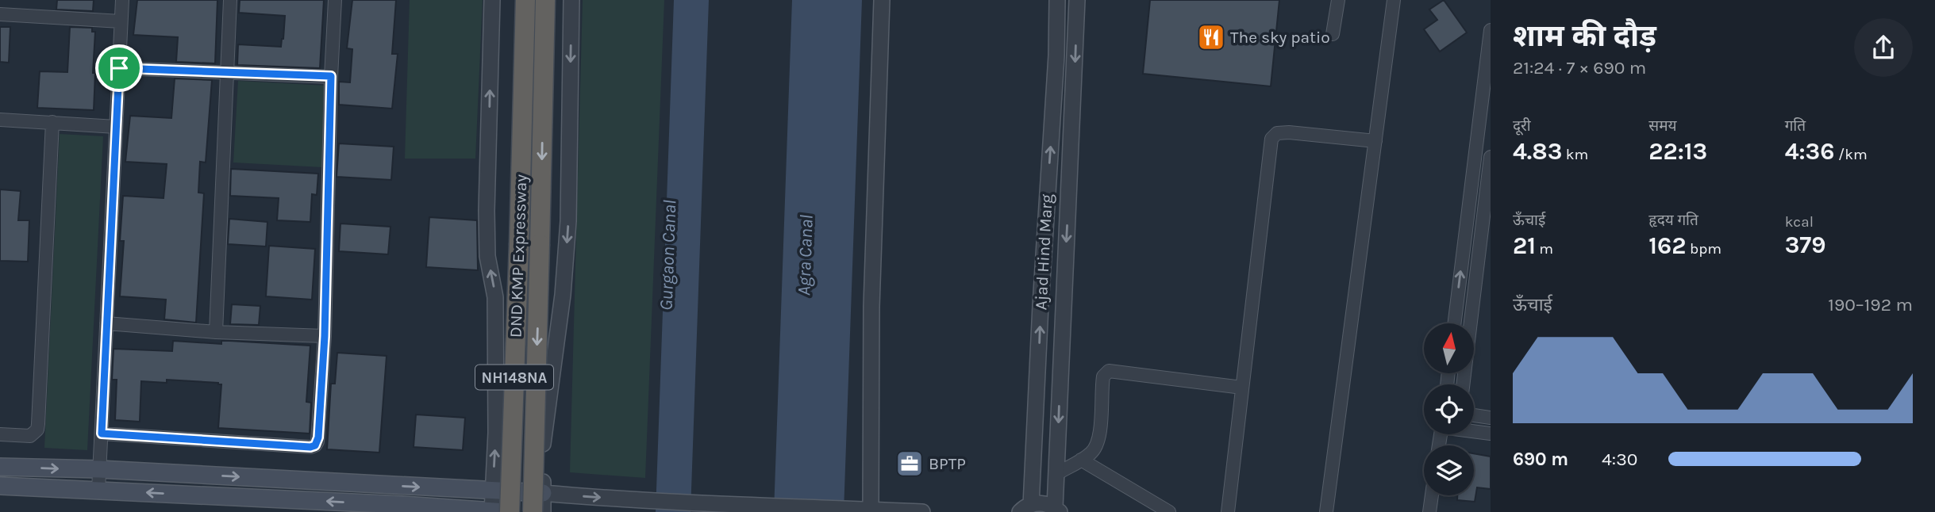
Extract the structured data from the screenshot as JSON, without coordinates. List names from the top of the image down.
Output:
{
  "streets": {
    "highway": ["DND KMP Expressway", "NH148NA"],
    "street": ["Ajad Hind Marg"]
  },
  "water": ["Gurgaon Canal", "Agra Canal"],
  "places": {
    "restaurant": ["The sky patio"],
    "office": ["BPTP"]
  },
  "north": "top",
  "page": {
    "heading": ["शाम की दौड़", "21:24 · 7 × 690 m"],
    "stats": [
      ["दूरी", "4.83 km"],
      ["समय", "22:13"],
      ["गति", "4:36 /km"],
      ["ऊँचाई", "21 m"],
      ["हृदय गति", "162 bpm"],
      ["kcal", "379"]
    ],
    "chart": ["ऊँचाई", "190–192 m"],
    "list": [
      {
        "name": "690 m",
        "note": "4:30"
      }
    ]
  }
}
